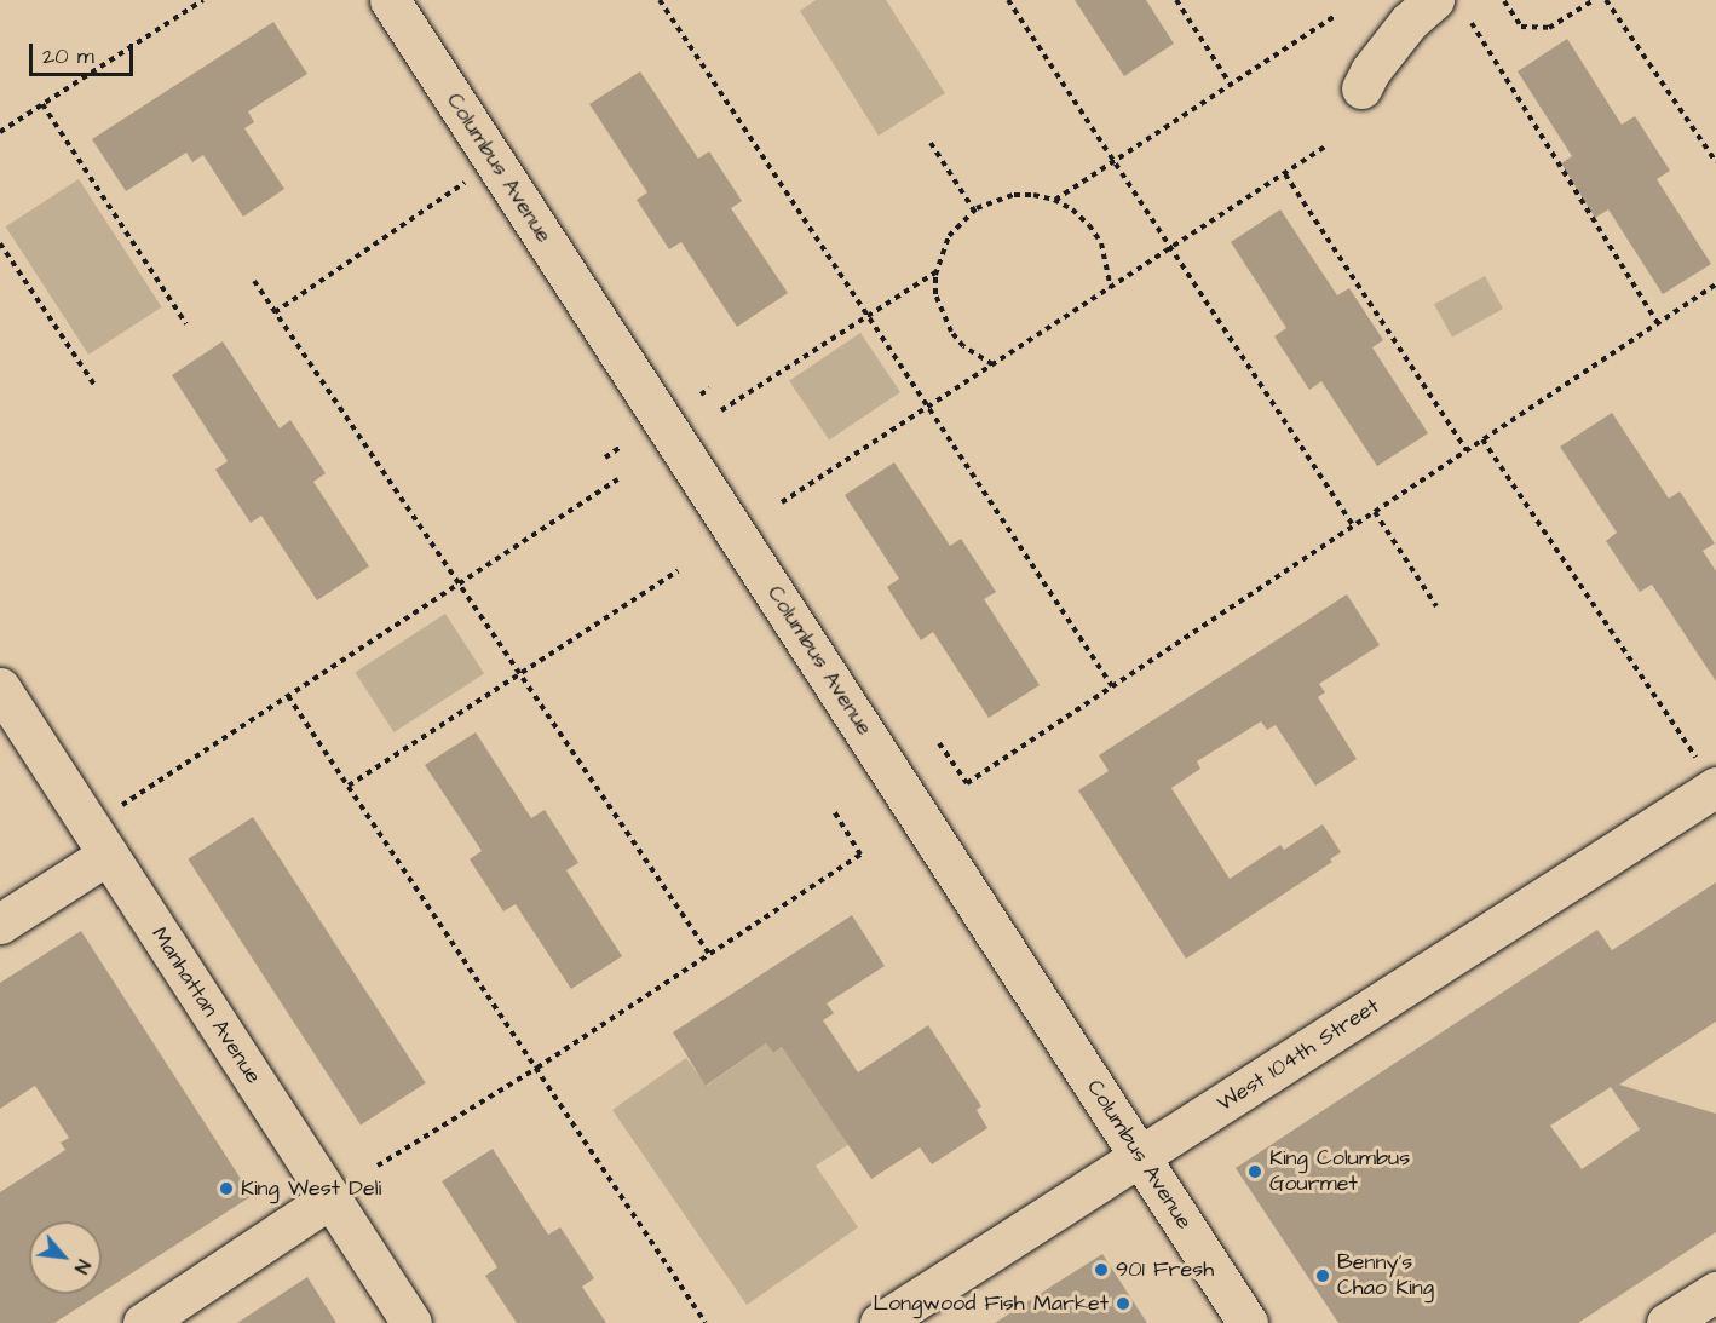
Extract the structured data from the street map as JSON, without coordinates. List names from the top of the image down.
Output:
{
  "streets": {
    "street": ["Columbus Avenue", "Manhattan Avenue", "West 104th Street"]
  },
  "crossings": [
    ["Columbus Avenue", "West 104th Street"]
  ],
  "places": [
    "King Columbus Gourmet",
    "King West Deli",
    "901 Fresh",
    "Benny’s Chao King",
    "Longwood Fish Market"
  ],
  "scale_bar": "20 m",
  "north": "bottom right"
}
